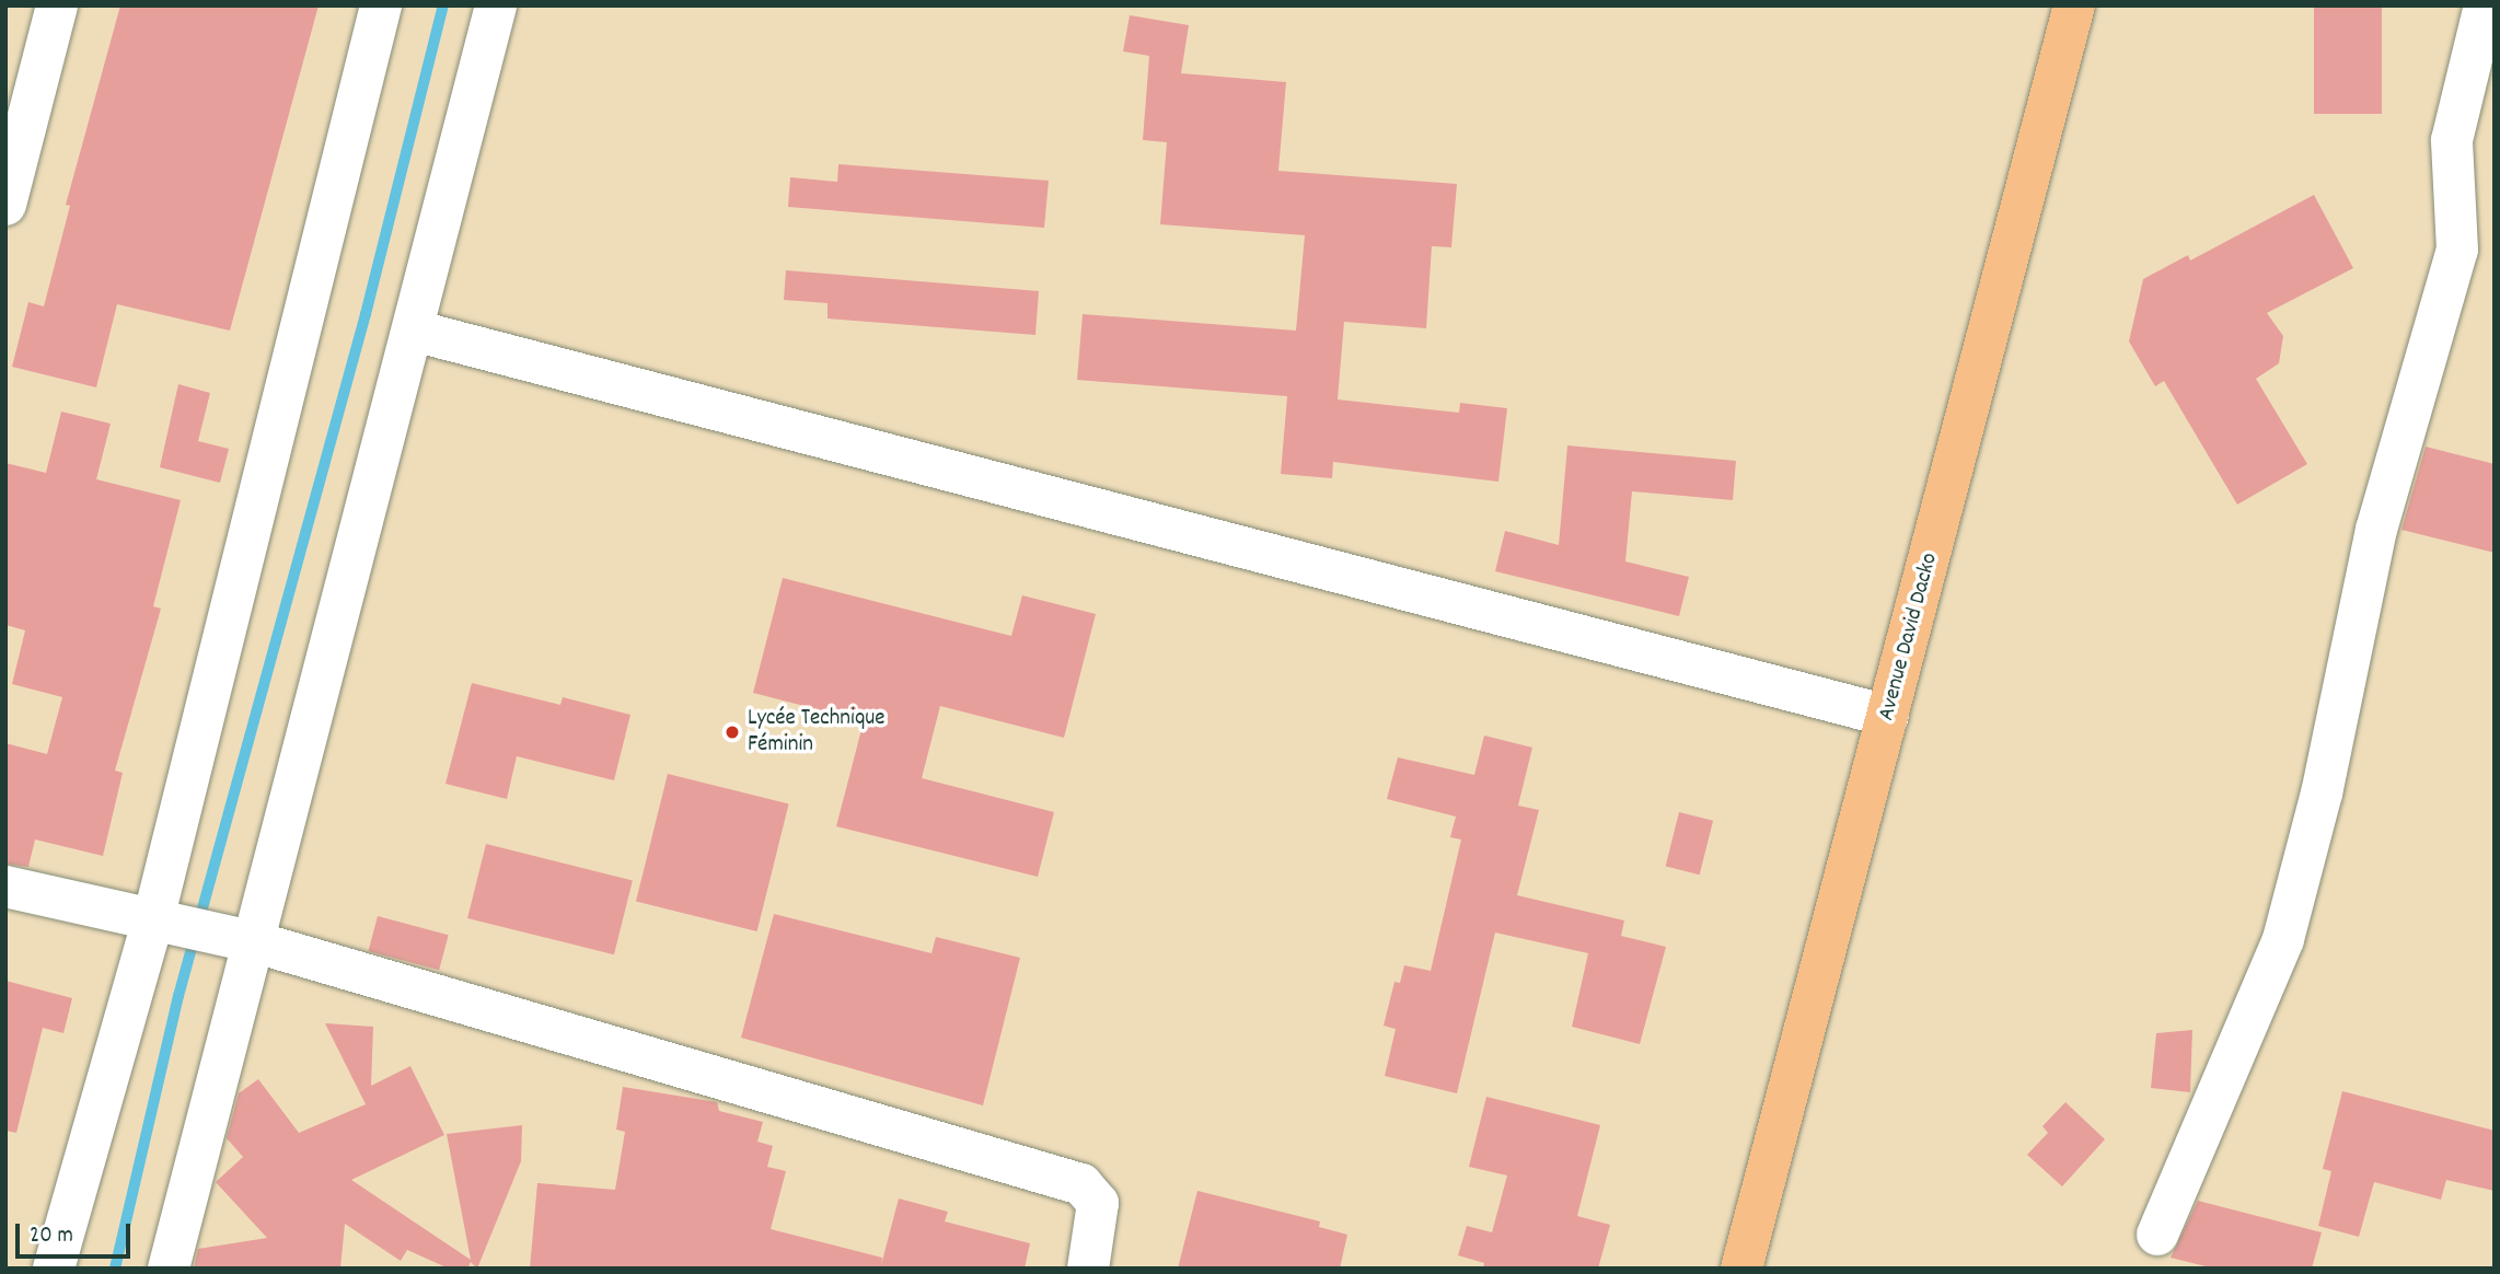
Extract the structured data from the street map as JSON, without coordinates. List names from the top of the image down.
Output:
{
  "streets": {
    "main road": ["Avenue David Dacko"]
  },
  "places": ["Lycée Technique Féminin"],
  "scale_bar": "20 m"
}
